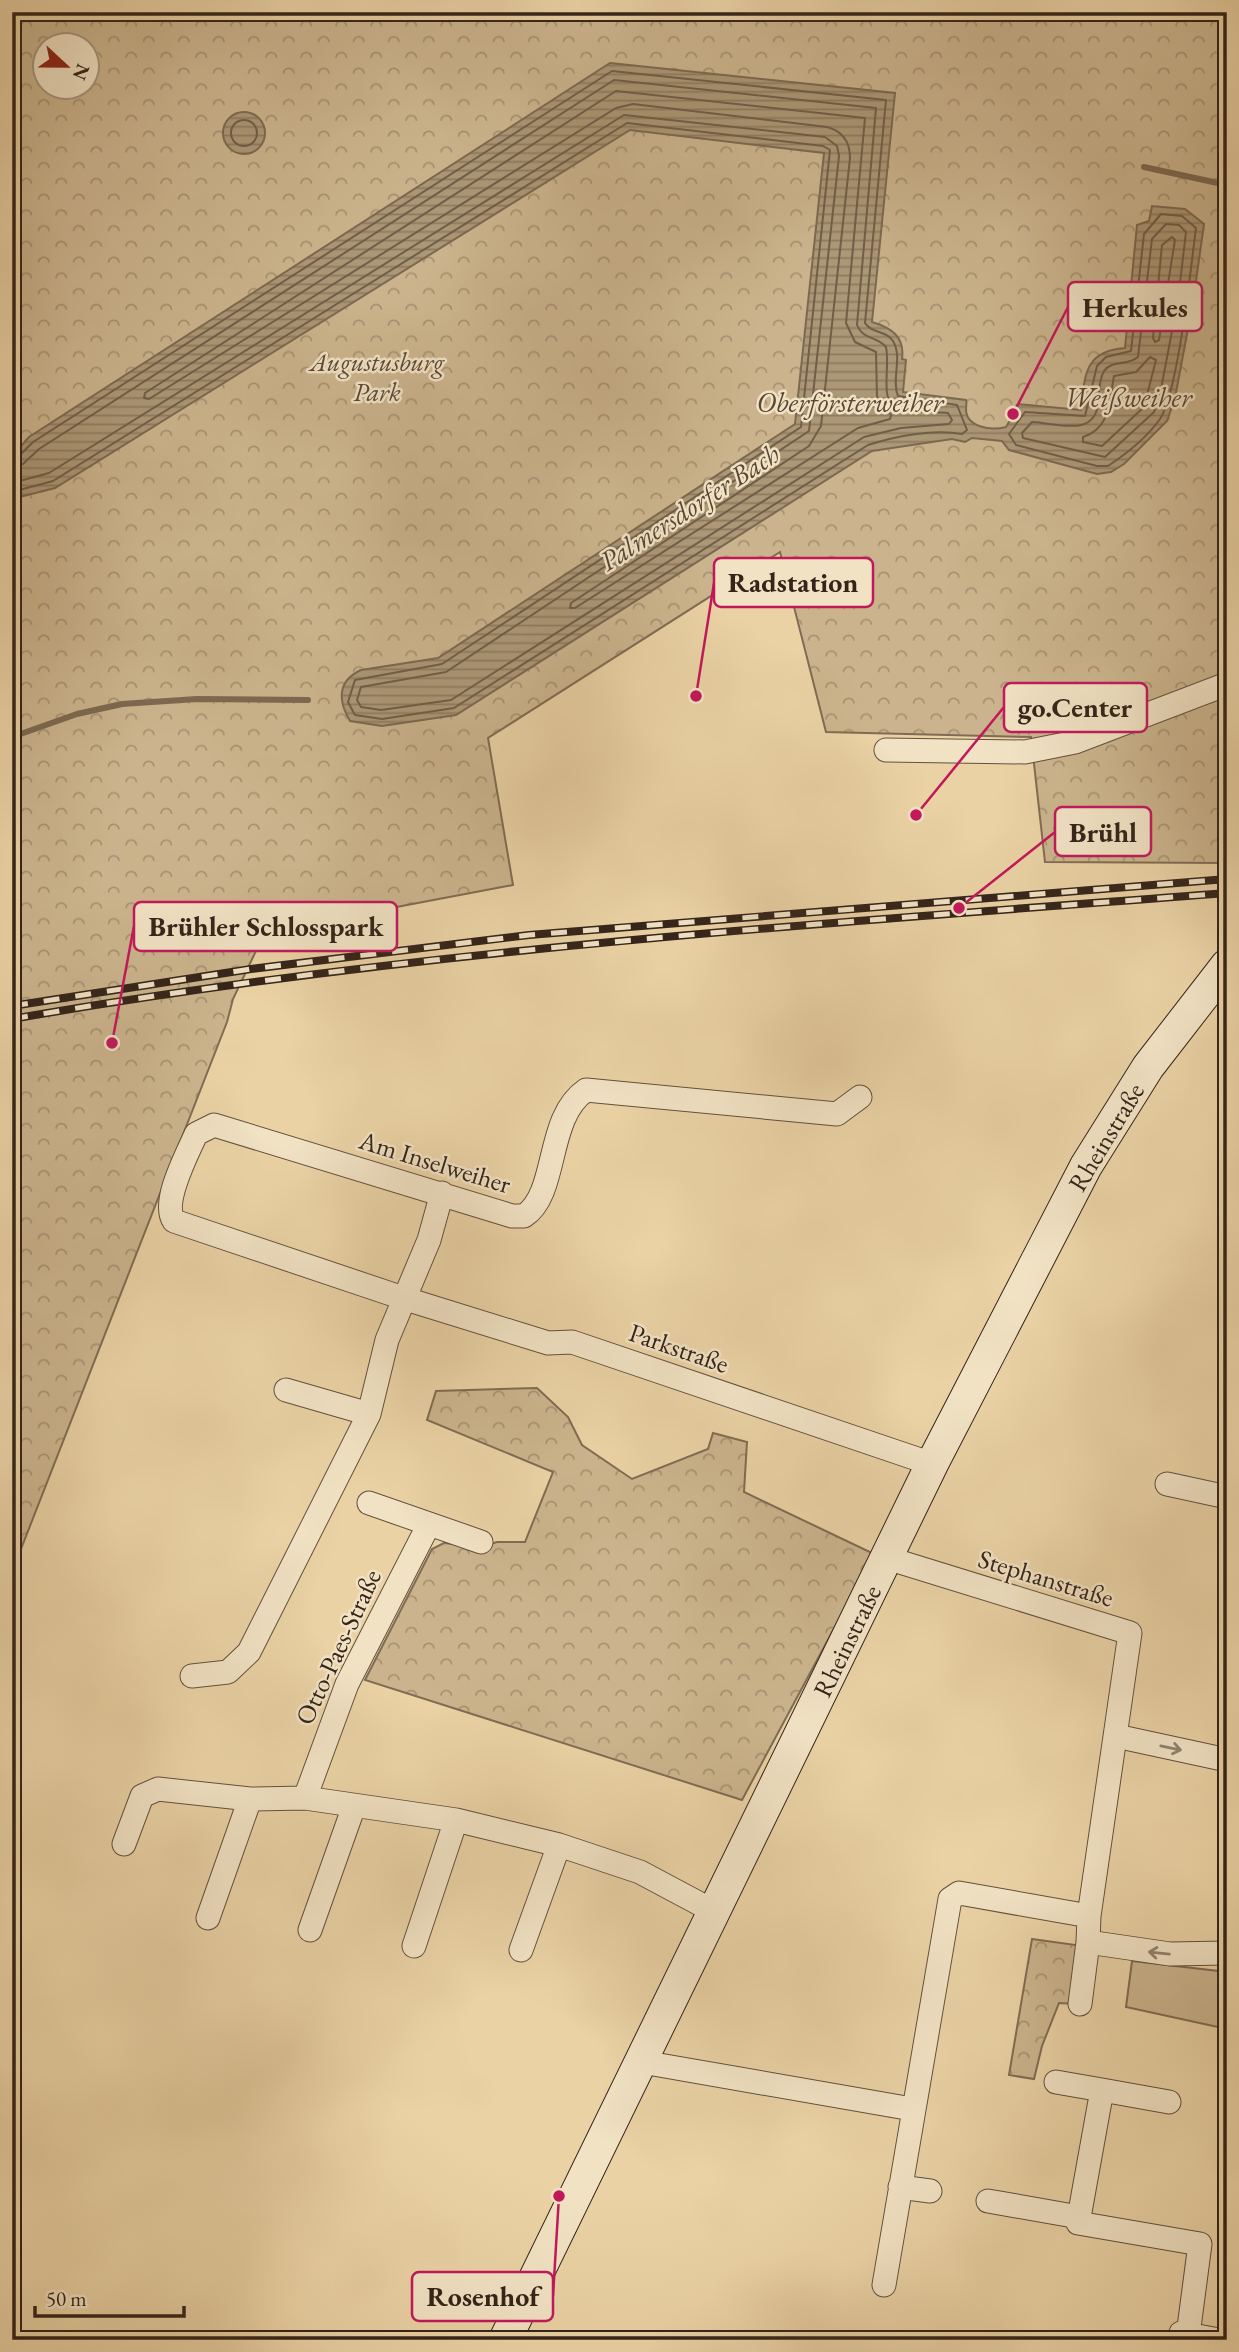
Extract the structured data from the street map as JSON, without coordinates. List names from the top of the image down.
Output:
{
  "streets": {
    "main road": ["Rheinstraße"],
    "street": [
      "Am Inselweiher",
      "Parkstraße",
      "Stephanstraße",
      "Otto-Paes-Straße"
    ]
  },
  "crossings": [
    ["Rheinstraße", "Parkstraße"],
    ["Rheinstraße", "Stephanstraße"],
    ["Am Inselweiher", "Parkstraße"]
  ],
  "water": ["Weißweiher", "Oberförsterweiher", "Palmersdorfer Bach"],
  "parks": ["Augustusburg Park"],
  "places": [
    "Herkules",
    "Radstation",
    "go.Center",
    "Brühl",
    "Brühler Schlosspark",
    "Rosenhof"
  ],
  "scale_bar": "50 m",
  "north": "right"
}
